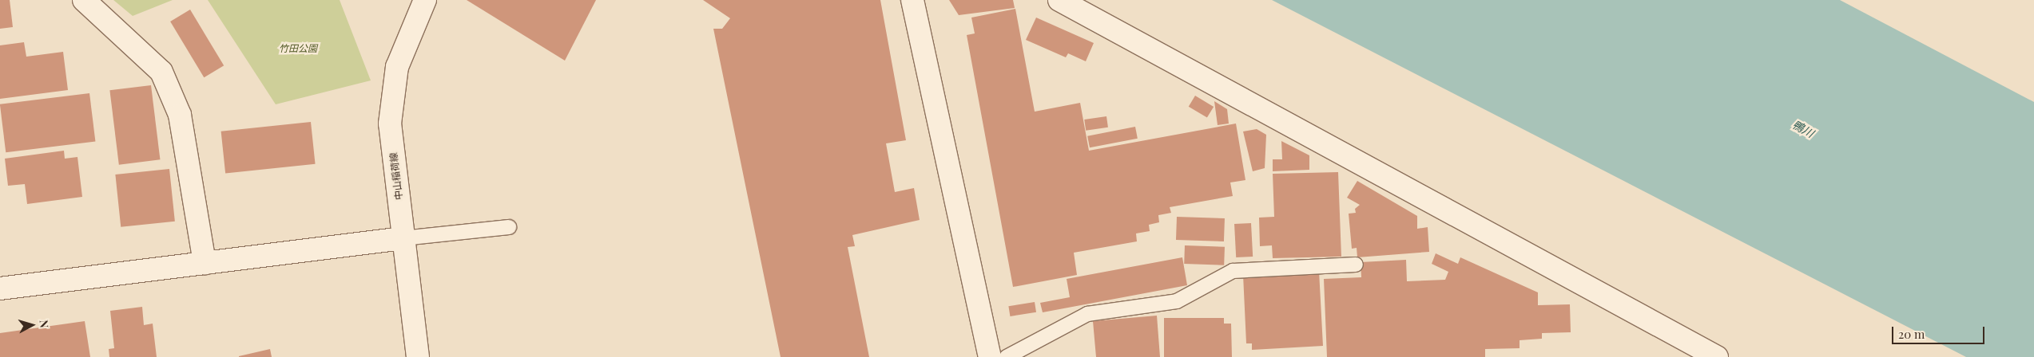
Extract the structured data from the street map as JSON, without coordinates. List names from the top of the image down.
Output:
{
  "streets": {
    "street": ["中山稲荷線"]
  },
  "water": ["鴨川"],
  "parks": ["竹田公園"],
  "scale_bar": "20 m",
  "north": "right"
}
